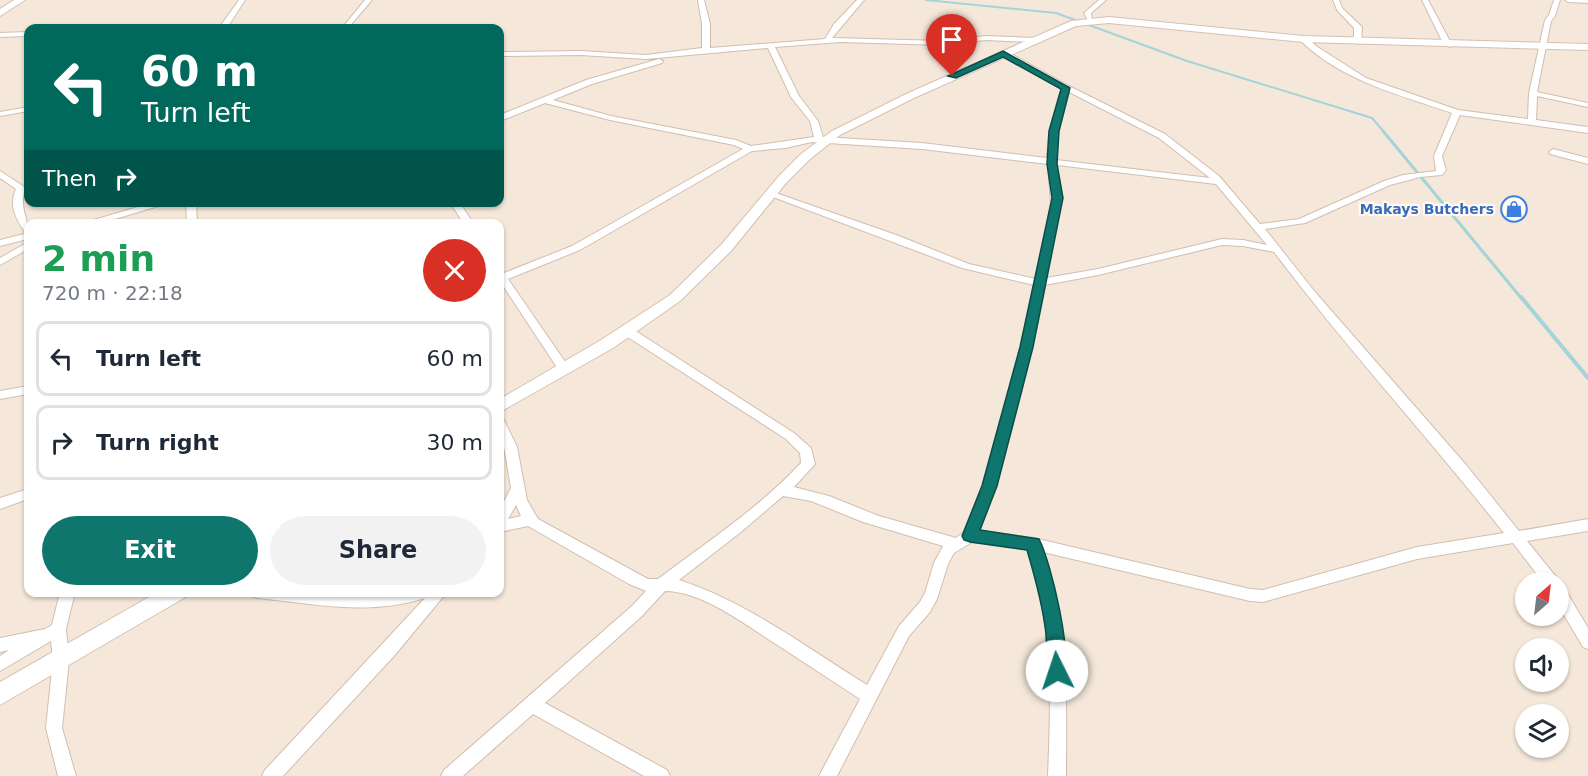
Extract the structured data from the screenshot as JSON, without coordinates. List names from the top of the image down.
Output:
{
  "places": {
    "shop": ["Makays Butchers"]
  },
  "north": "top right",
  "page": {
    "turn": ["60 m", "Turn left"],
    "then": "Then",
    "heading": ["2 min", "720 m · 22:18"],
    "list": [
      {
        "name": "Turn left",
        "value": "60 m"
      },
      {
        "name": "Turn right",
        "value": "30 m"
      }
    ],
    "buttons": ["Exit", "Share"]
  }
}
